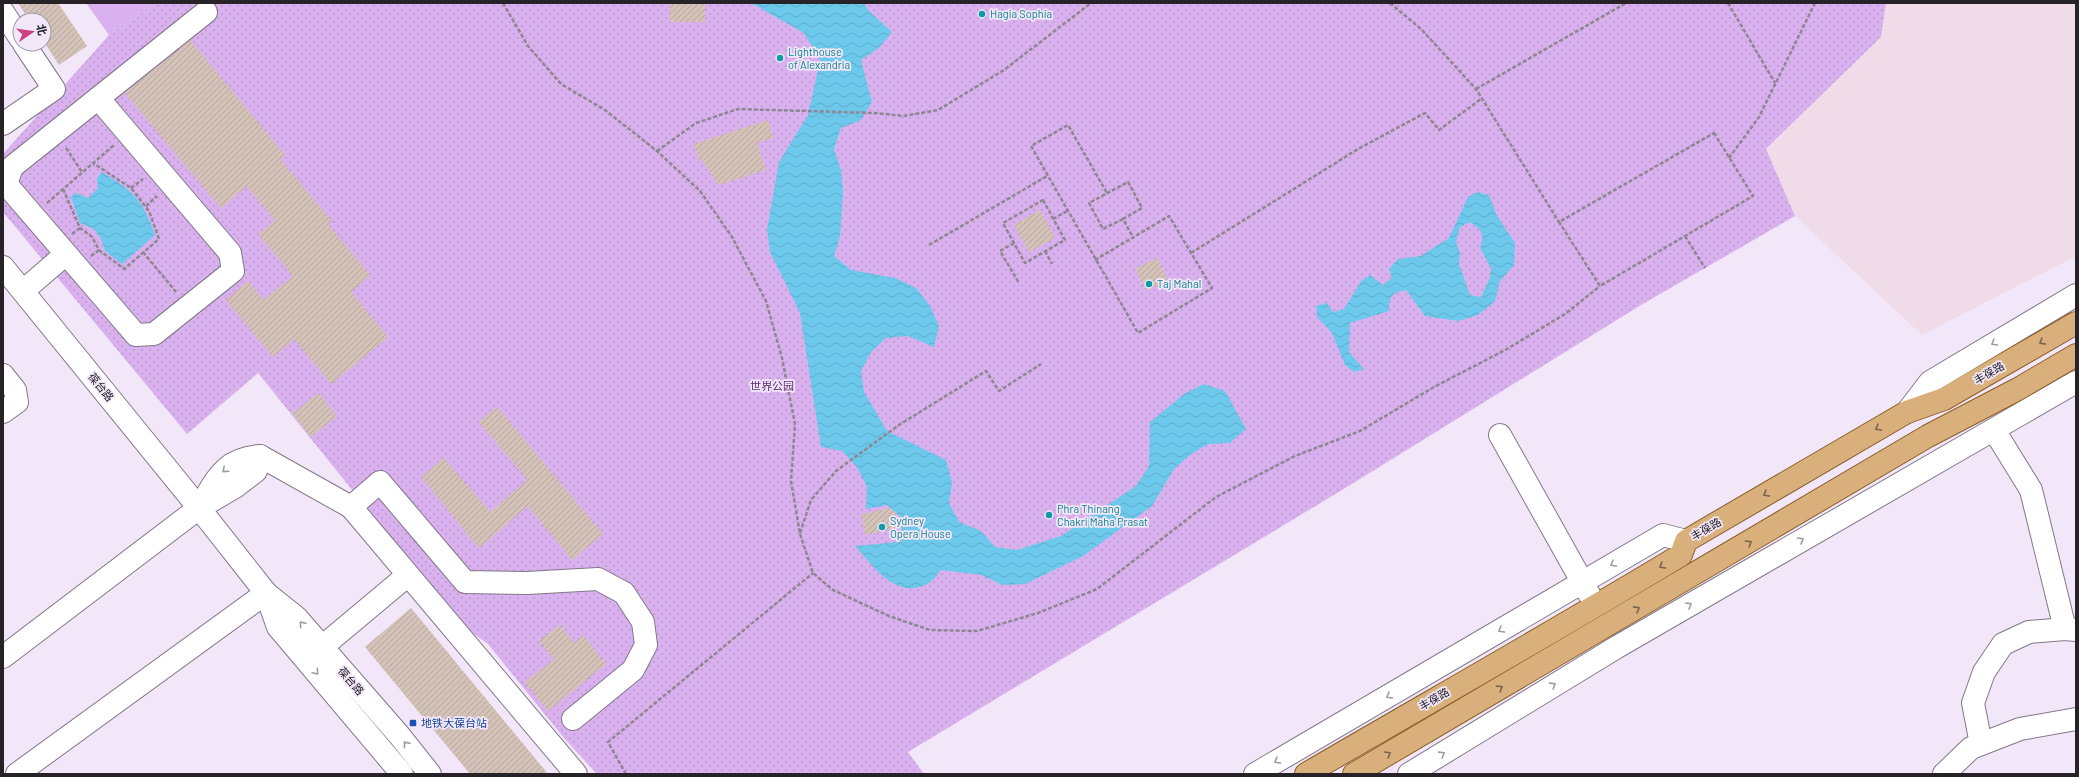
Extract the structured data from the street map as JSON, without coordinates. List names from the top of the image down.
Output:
{
  "streets": {
    "main road": ["丰葆路"],
    "street": ["葆台路"]
  },
  "parks": ["世界公园"],
  "places": {
    "other": [
      "Hagia Sophia",
      "Lighthouse of Alexandria",
      "Taj Mahal",
      "Phra Thinang Chakri Maha Prasat",
      "Sydney Opera House"
    ],
    "transit": ["地铁大葆台站"]
  },
  "north": "right"
}
